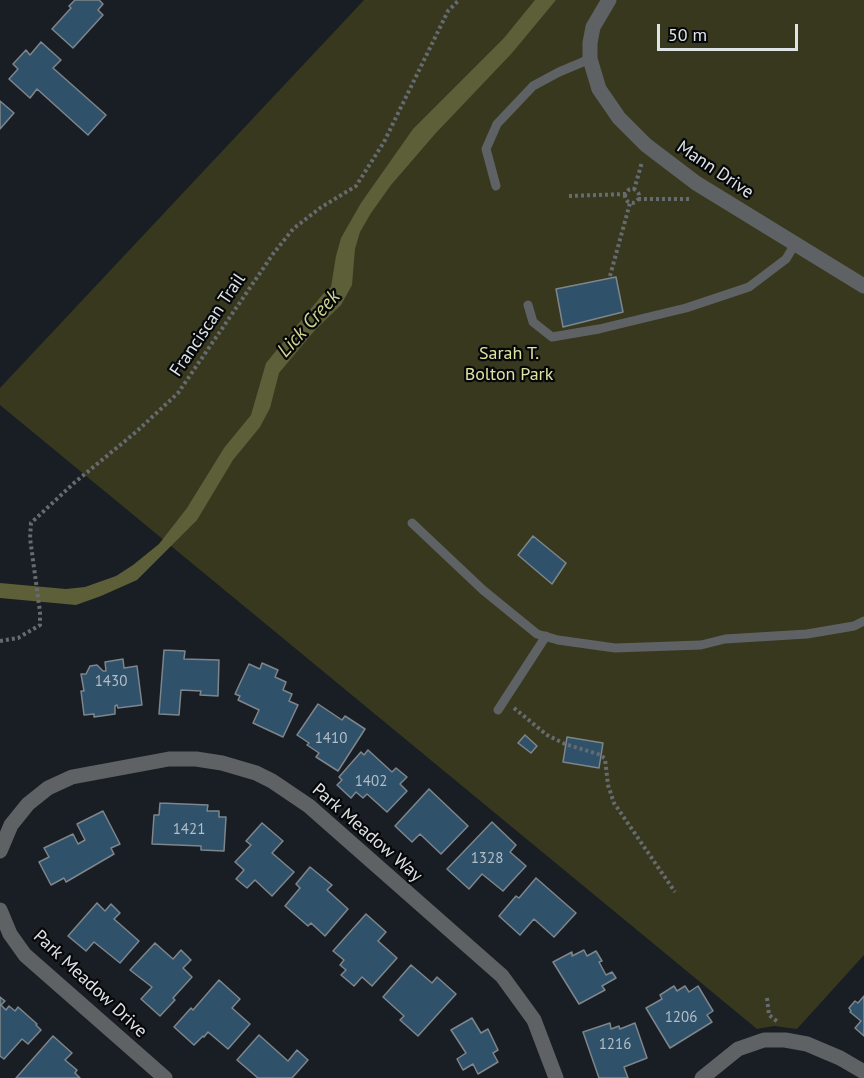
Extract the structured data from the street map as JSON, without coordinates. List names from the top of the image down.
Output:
{
  "streets": {
    "street": ["Mann Drive", "Park Meadow Way", "Park Meadow Drive"],
    "path": ["Franciscan Trail"]
  },
  "water": ["Lick Creek"],
  "parks": ["Sarah T. Bolton Park"],
  "house_numbers": [
    "1430",
    "1410",
    "1402",
    "1421",
    "1328",
    "1206",
    "1216"
  ],
  "scale_bar": "50 m"
}
